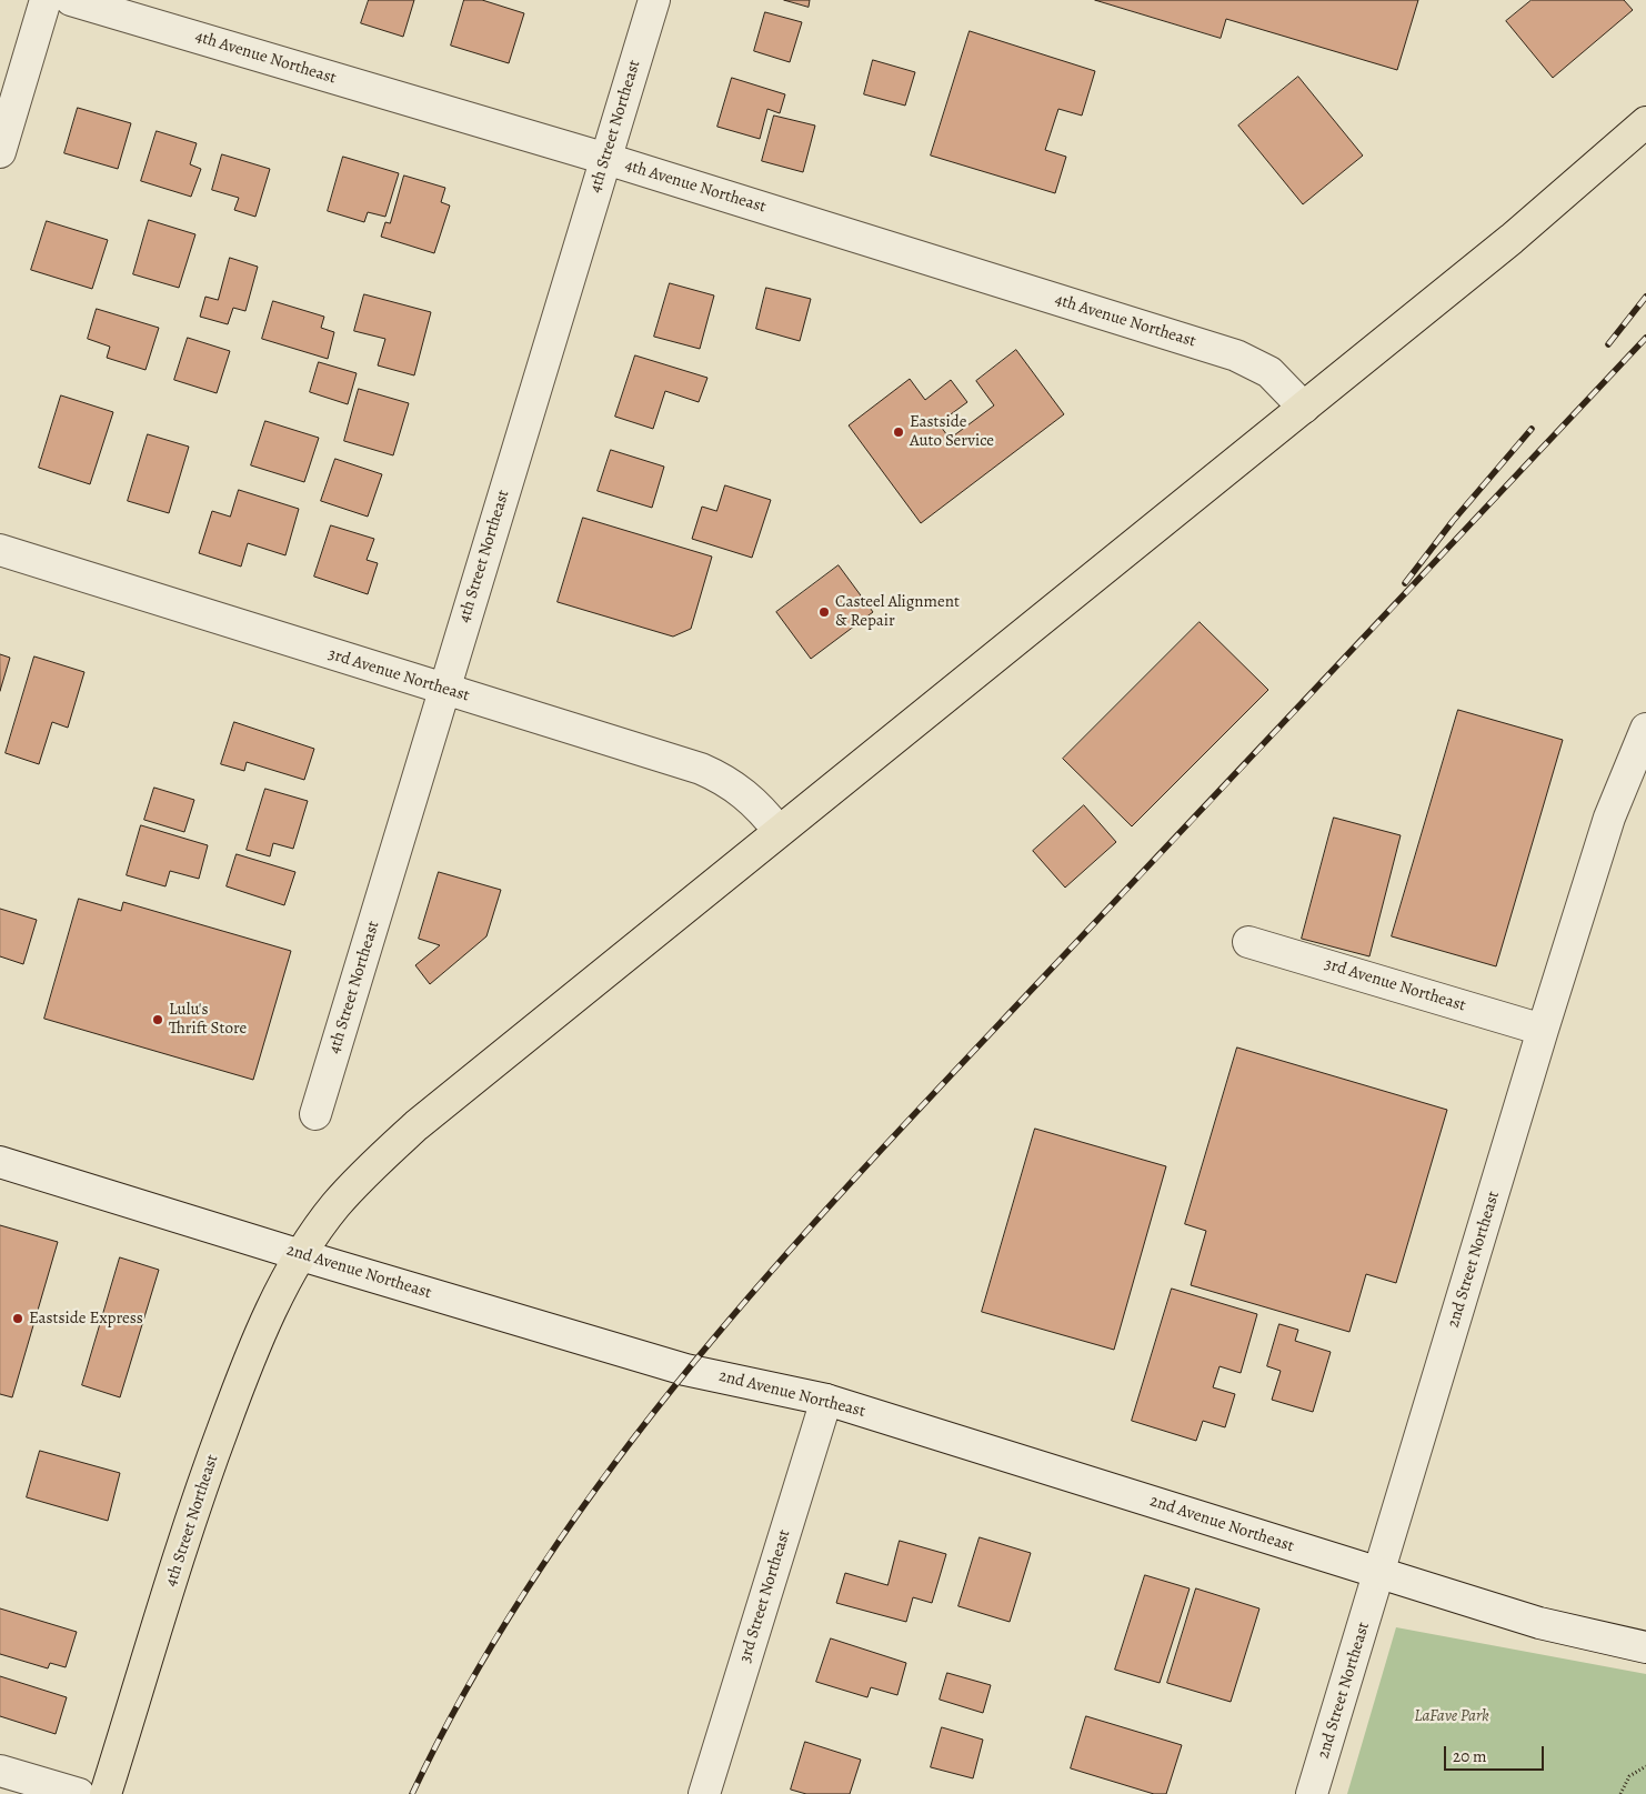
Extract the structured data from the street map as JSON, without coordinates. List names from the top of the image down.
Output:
{
  "streets": {
    "main road": ["4th Street Northeast"],
    "street": [
      "4th Avenue Northeast",
      "3rd Avenue Northeast",
      "2nd Street Northeast",
      "2nd Avenue Northeast",
      "3rd Street Northeast"
    ]
  },
  "crossings": [
    ["4th Avenue Northeast", "4th Street Northeast"],
    ["4th Street Northeast", "3rd Avenue Northeast"],
    ["4th Street Northeast", "2nd Avenue Northeast"],
    ["3rd Avenue Northeast", "2nd Street Northeast"],
    ["2nd Street Northeast", "2nd Avenue Northeast"],
    ["2nd Avenue Northeast", "3rd Street Northeast"]
  ],
  "parks": ["LaFave Park"],
  "places": [
    "Eastside Auto Service",
    "Casteel Alignment & Repair",
    "Lulu's Thrift Store",
    "Eastside Express"
  ],
  "scale_bar": "20 m"
}
